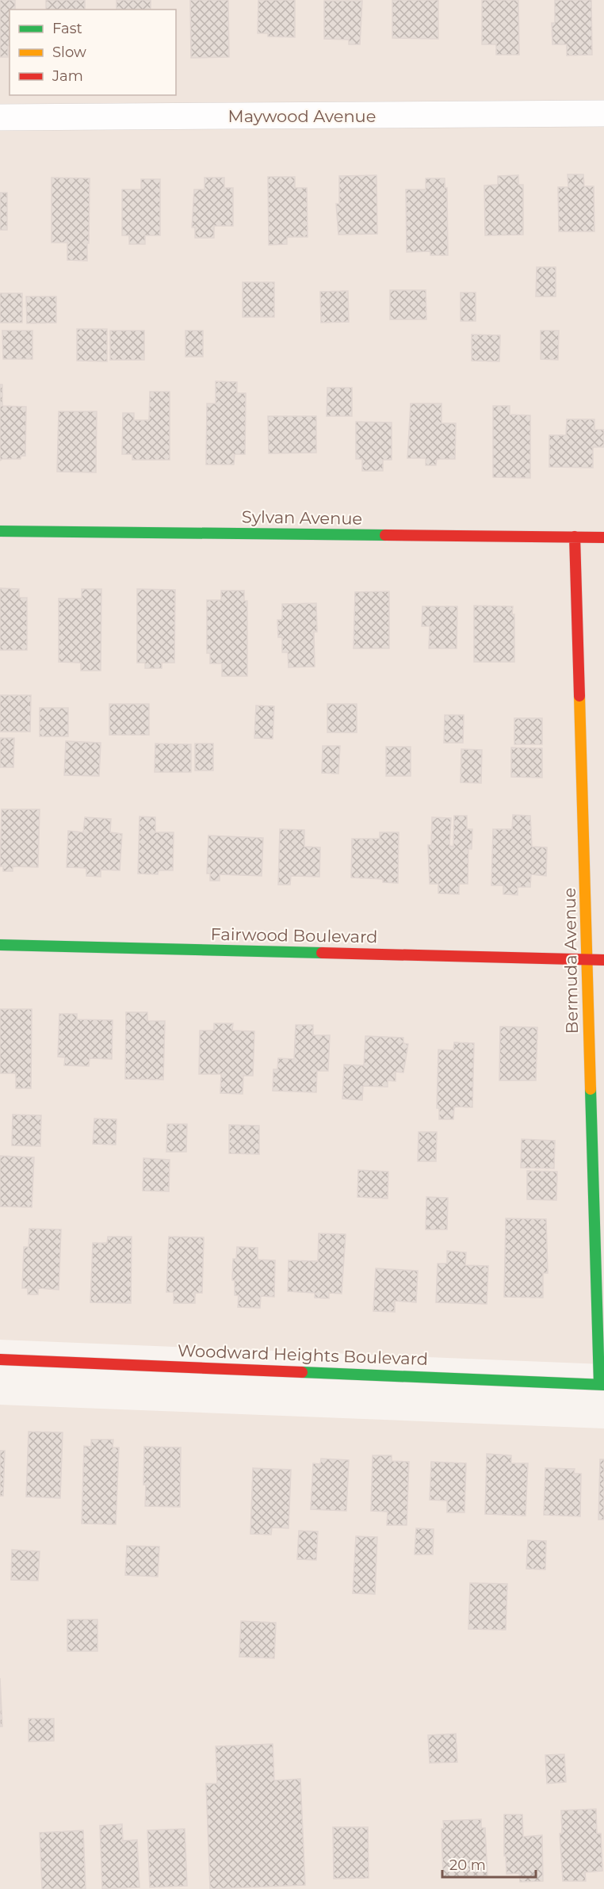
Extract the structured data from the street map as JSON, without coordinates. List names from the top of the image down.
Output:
{
  "streets": {
    "street": [
      "Maywood Avenue",
      "Sylvan Avenue",
      "Fairwood Boulevard",
      "Bermuda Avenue",
      "Woodward Heights Boulevard"
    ]
  },
  "crossings": [
    ["Sylvan Avenue", "Bermuda Avenue"],
    ["Fairwood Boulevard", "Bermuda Avenue"],
    ["Bermuda Avenue", "Woodward Heights Boulevard"]
  ],
  "legend": ["Fast", "Slow", "Jam"],
  "scale_bar": "20 m"
}
